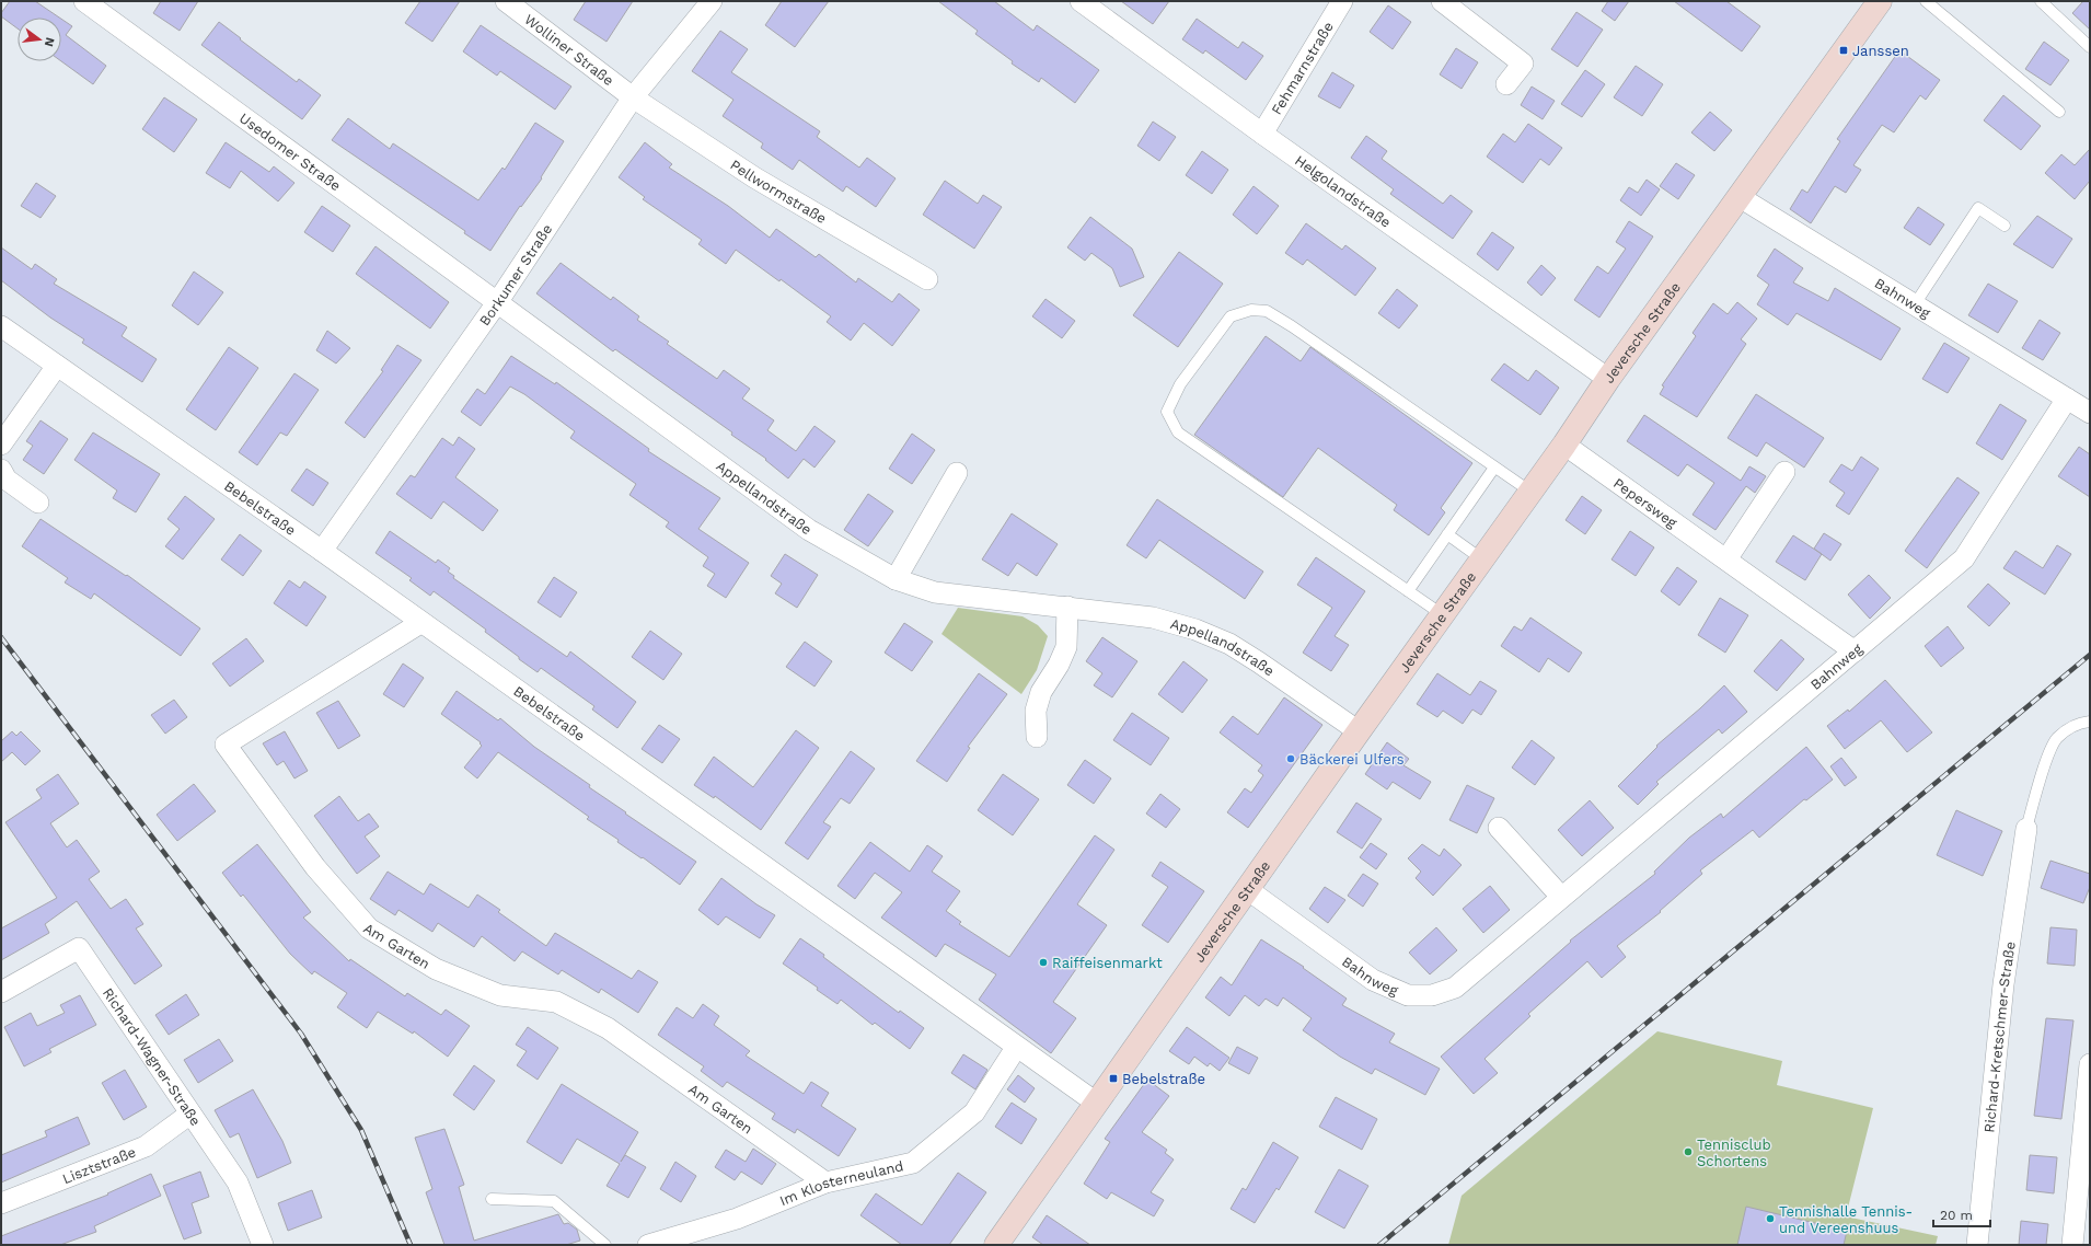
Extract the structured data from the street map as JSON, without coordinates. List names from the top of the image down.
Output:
{
  "streets": {
    "street": [
      "Wolliner Straße",
      "Fehmarnstraße",
      "Usedomer Straße",
      "Pellwormstraße",
      "Helgolandstraße",
      "Borkumer Straße",
      "Bahnweg",
      "Jeversche Straße",
      "Appellandstraße",
      "Pepersweg",
      "Bebelstraße",
      "Am Garten",
      "Richard-Kretschmer-Straße",
      "Richard-Wagner-Straße",
      "Lisztstraße",
      "Im Klosterneuland"
    ]
  },
  "crossings": [
    ["Wolliner Straße", "Pellwormstraße"],
    ["Wolliner Straße", "Borkumer Straße"],
    ["Fehmarnstraße", "Helgolandstraße"],
    ["Usedomer Straße", "Borkumer Straße"],
    ["Usedomer Straße", "Appellandstraße"],
    ["Pellwormstraße", "Borkumer Straße"],
    ["Helgolandstraße", "Jeversche Straße"],
    ["Borkumer Straße", "Appellandstraße"],
    ["Borkumer Straße", "Bebelstraße"],
    ["Bahnweg", "Jeversche Straße"],
    ["Bahnweg", "Pepersweg"],
    ["Jeversche Straße", "Appellandstraße"],
    ["Jeversche Straße", "Pepersweg"],
    ["Jeversche Straße", "Bebelstraße"],
    ["Bebelstraße", "Am Garten"],
    ["Bebelstraße", "Im Klosterneuland"],
    ["Am Garten", "Im Klosterneuland"],
    ["Richard-Wagner-Straße", "Lisztstraße"]
  ],
  "places": {
    "transit": ["Janssen", "Bebelstraße"],
    "other": [
      "Bäckerei Ulfers",
      "Raiffeisenmarkt",
      "Tennisclub Schortens",
      "Tennishalle Tennis- und Vereenshuus"
    ]
  },
  "scale_bar": "20 m",
  "north": "right"
}
